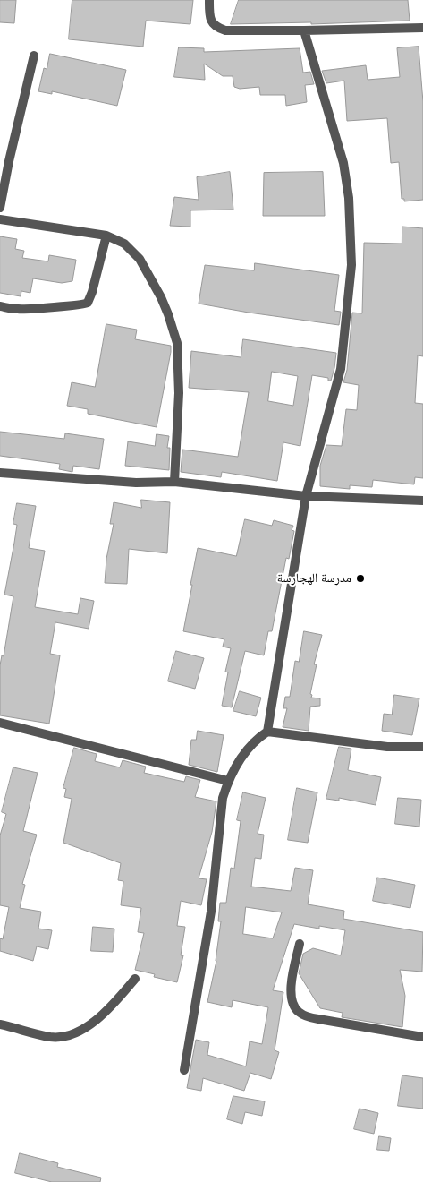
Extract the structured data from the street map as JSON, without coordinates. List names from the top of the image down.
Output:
{
  "places": ["مدرسة الهجارسة"]
}
